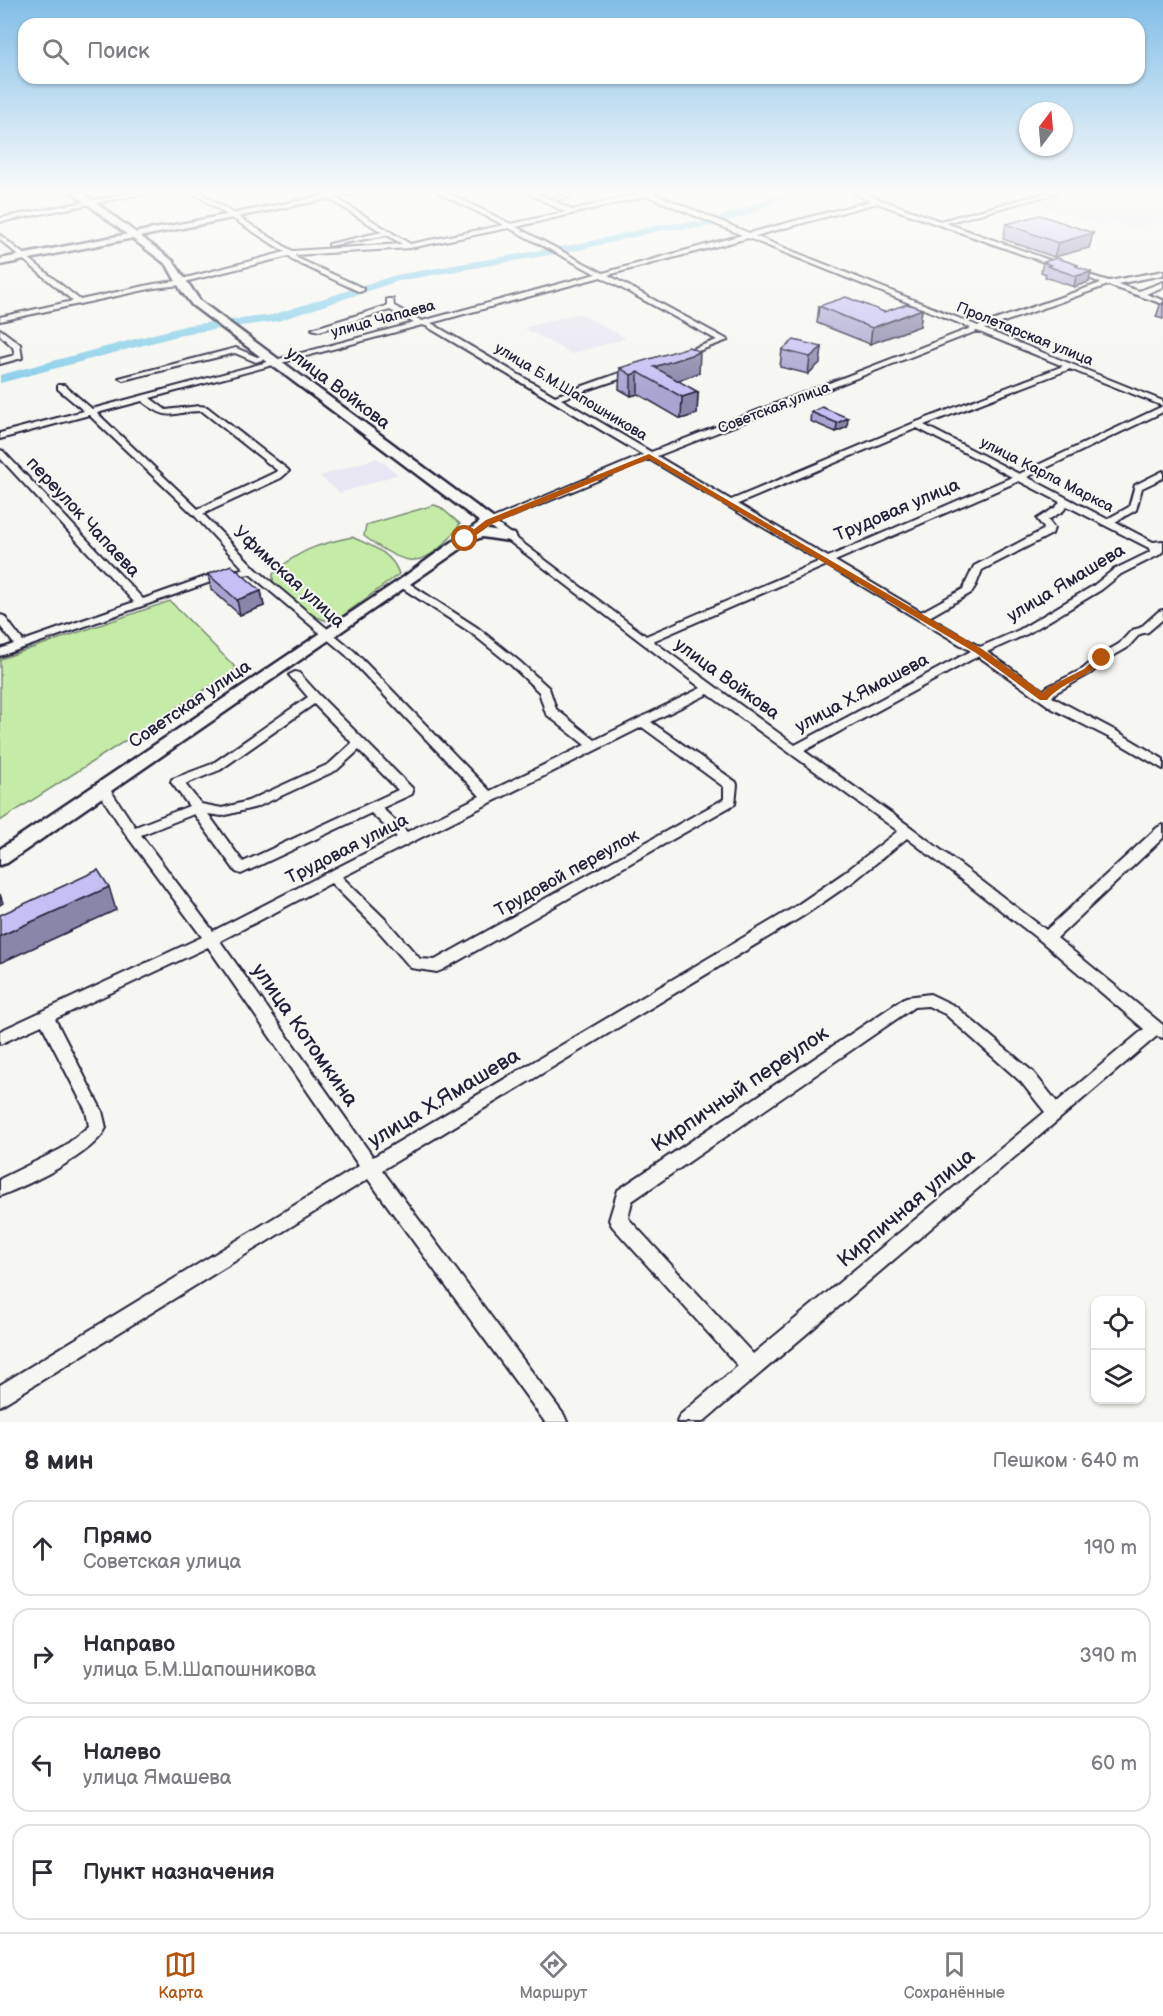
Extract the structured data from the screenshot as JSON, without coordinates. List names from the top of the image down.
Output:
{
  "streets": {
    "main road": ["улица Войкова", "Советская улица"],
    "street": [
      "улица Чапаева",
      "Пролетарская улица",
      "улица Б.М.Шапошникова",
      "улица Карла Маркса",
      "Трудовая улица",
      "переулок Чапаева",
      "Уфимская улица",
      "улица Ямашева",
      "улица Х.Ямашева",
      "Трудовой переулок",
      "улица Котомкина",
      "Кирпичный переулок",
      "Кирпичная улица"
    ]
  },
  "crossings": [
    ["улица Чапаева", "улица Войкова"],
    ["улица Чапаева", "улица Б.М.Шапошникова"],
    ["улица Чапаева", "Уфимская улица"],
    ["Пролетарская улица", "Советская улица"],
    ["улица Войкова", "Советская улица"],
    ["улица Войкова", "Трудовая улица"],
    ["улица Войкова", "улица Х.Ямашева"],
    ["улица Войкова", "Кирпичная улица"],
    ["улица Б.М.Шапошникова", "Советская улица"],
    ["улица Б.М.Шапошникова", "Трудовая улица"],
    ["улица Б.М.Шапошникова", "улица Ямашева"],
    ["улица Б.М.Шапошникова", "улица Х.Ямашева"],
    ["Советская улица", "Уфимская улица"],
    ["Советская улица", "улица Котомкина"],
    ["улица Карла Маркса", "Трудовая улица"],
    ["улица Карла Маркса", "улица Ямашева"],
    ["Трудовая улица", "Уфимская улица"],
    ["Трудовая улица", "Трудовой переулок"],
    ["Трудовая улица", "улица Котомкина"],
    ["улица Ямашева", "улица Х.Ямашева"],
    ["улица Х.Ямашева", "улица Котомкина"],
    ["Кирпичный переулок", "Кирпичная улица"]
  ],
  "north": "top",
  "page": {
    "search": "Поиск",
    "heading": ["8 мин", "Пешком · 640 m"],
    "list": [
      ["Прямо", "Советская улица", "190 m"],
      ["Направо", "улица Б.М.Шапошникова", "390 m"],
      ["Налево", "улица Ямашева", "60 m"],
      "Пункт назначения"
    ],
    "nav": ["Карта", "Маршрут", "Сохранённые"]
  }
}
